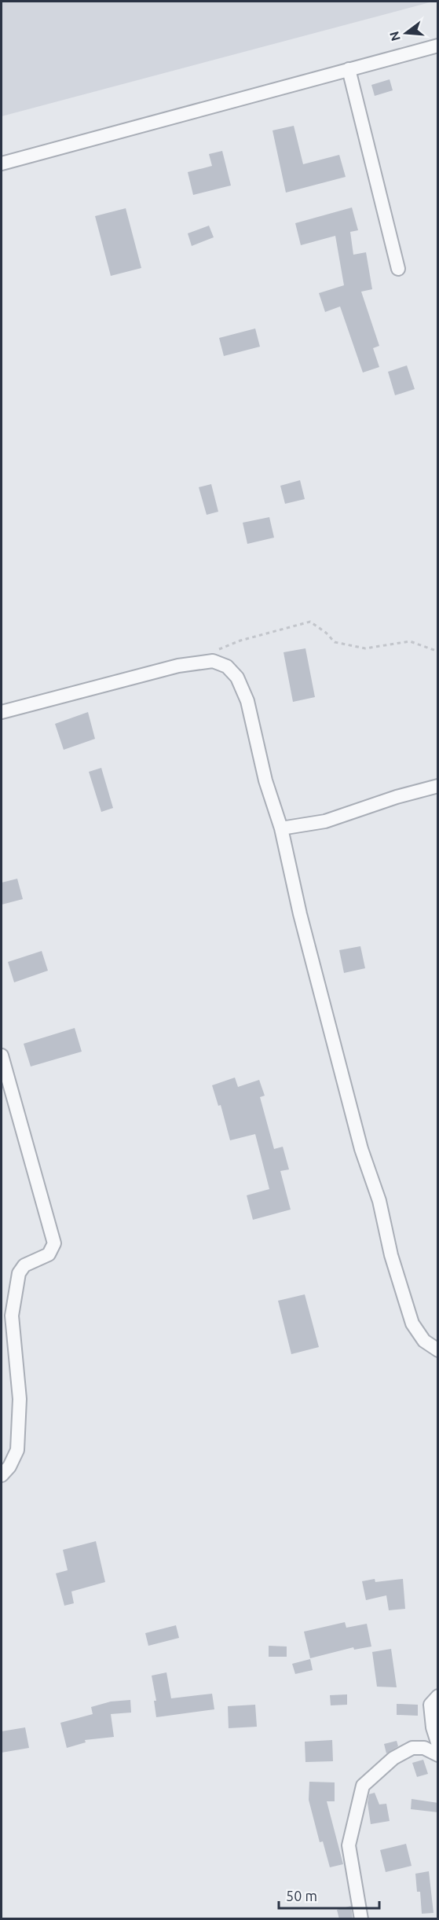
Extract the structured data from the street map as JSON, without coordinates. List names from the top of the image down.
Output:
{
  "scale_bar": "50 m",
  "north": "left"
}
